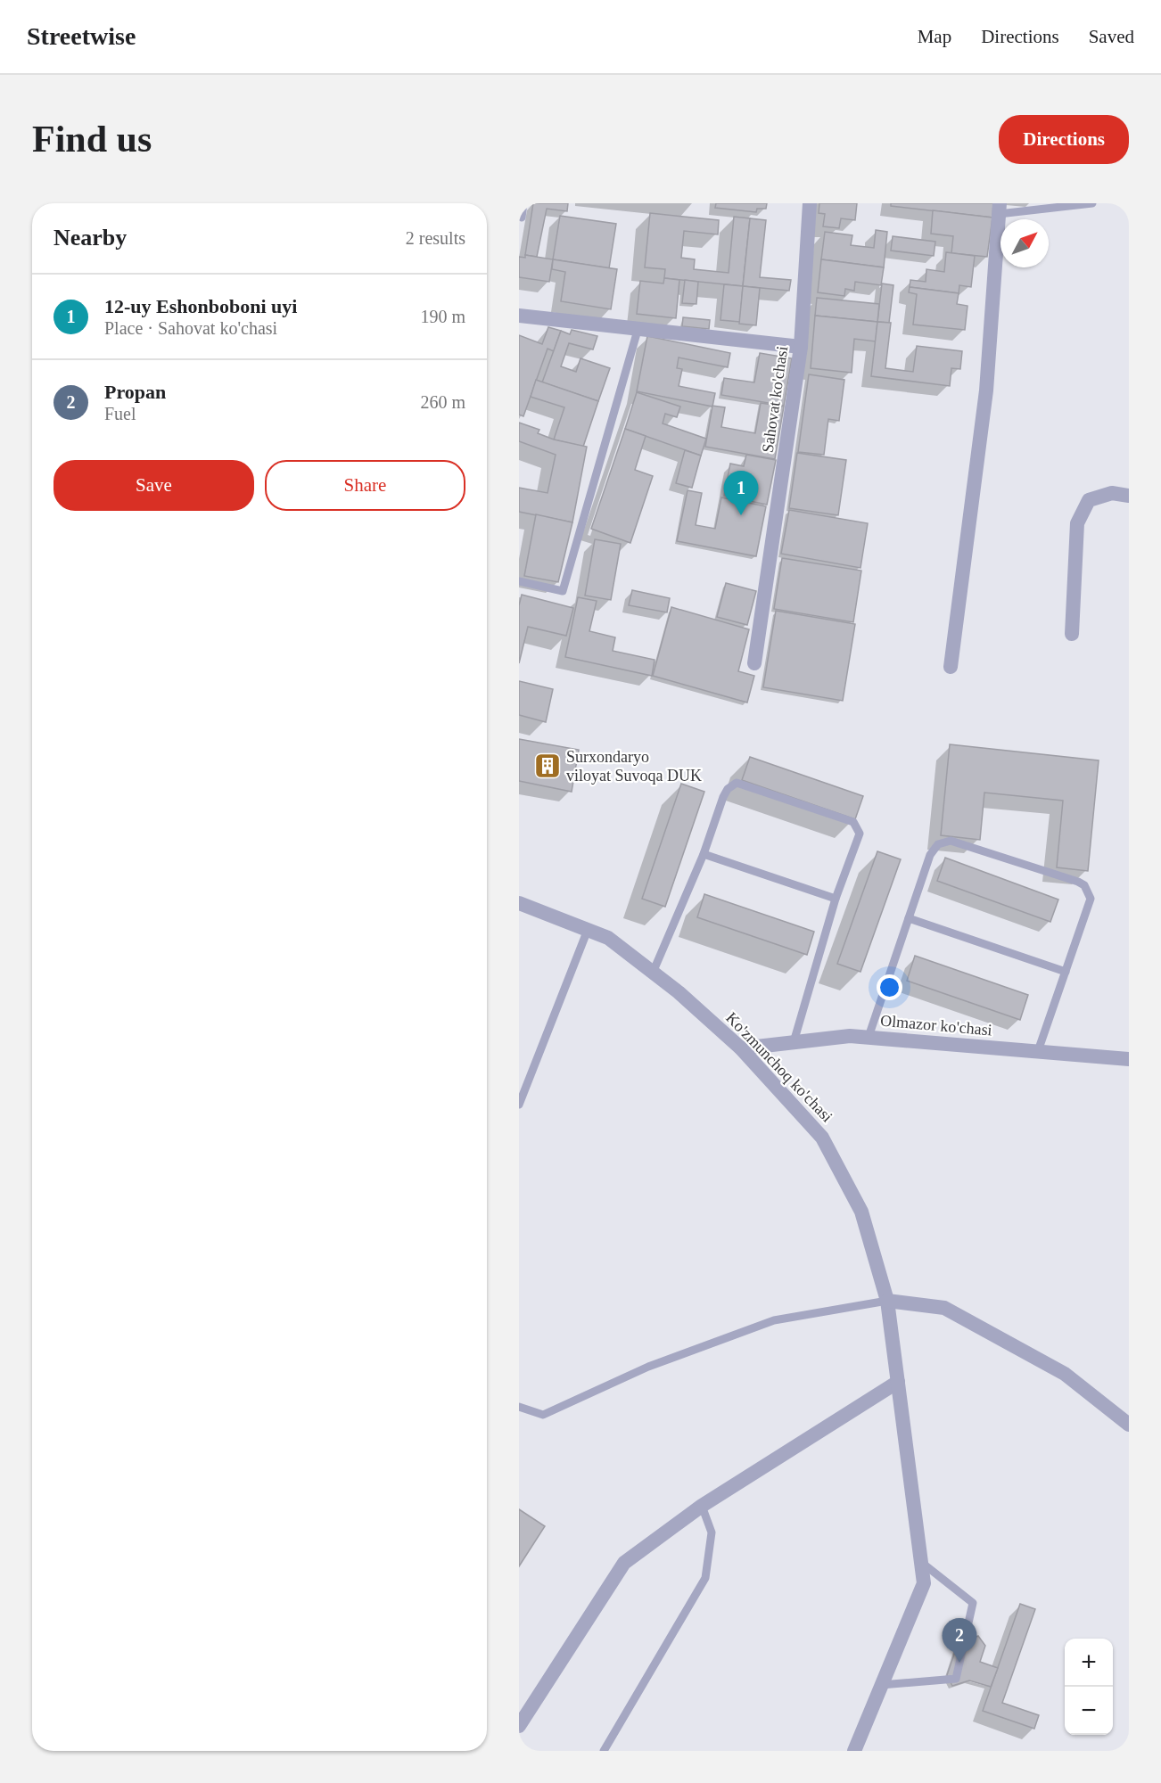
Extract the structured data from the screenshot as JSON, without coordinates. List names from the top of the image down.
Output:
{
  "streets": {
    "street": ["Sahovat ko'chasi", "Olmazor ko'chasi", "Ko'zmunchoq ko'chasi"]
  },
  "crossings": [
    ["Olmazor ko'chasi", "Ko'zmunchoq ko'chasi"]
  ],
  "places": {
    "building": ["Surxondaryo viloyat Suvoqa DUK"]
  },
  "north": "top right",
  "page": {
    "header": "Streetwise",
    "nav": ["Map", "Directions", "Saved"],
    "buttons": [
      "Directions",
      ["Save", "Share"]
    ],
    "title": "Find us",
    "heading": ["Nearby", "2 results"],
    "list": [
      {
        "mark": "1",
        "name": "12-uy Eshonboboni uyi",
        "note": "Place · Sahovat ko'chasi",
        "value": "190 m"
      },
      {
        "mark": "2",
        "name": "Propan",
        "note": "Fuel",
        "value": "260 m"
      }
    ],
    "pins": ["1", "2"],
    "map_buttons": ["+", "−"]
  }
}
